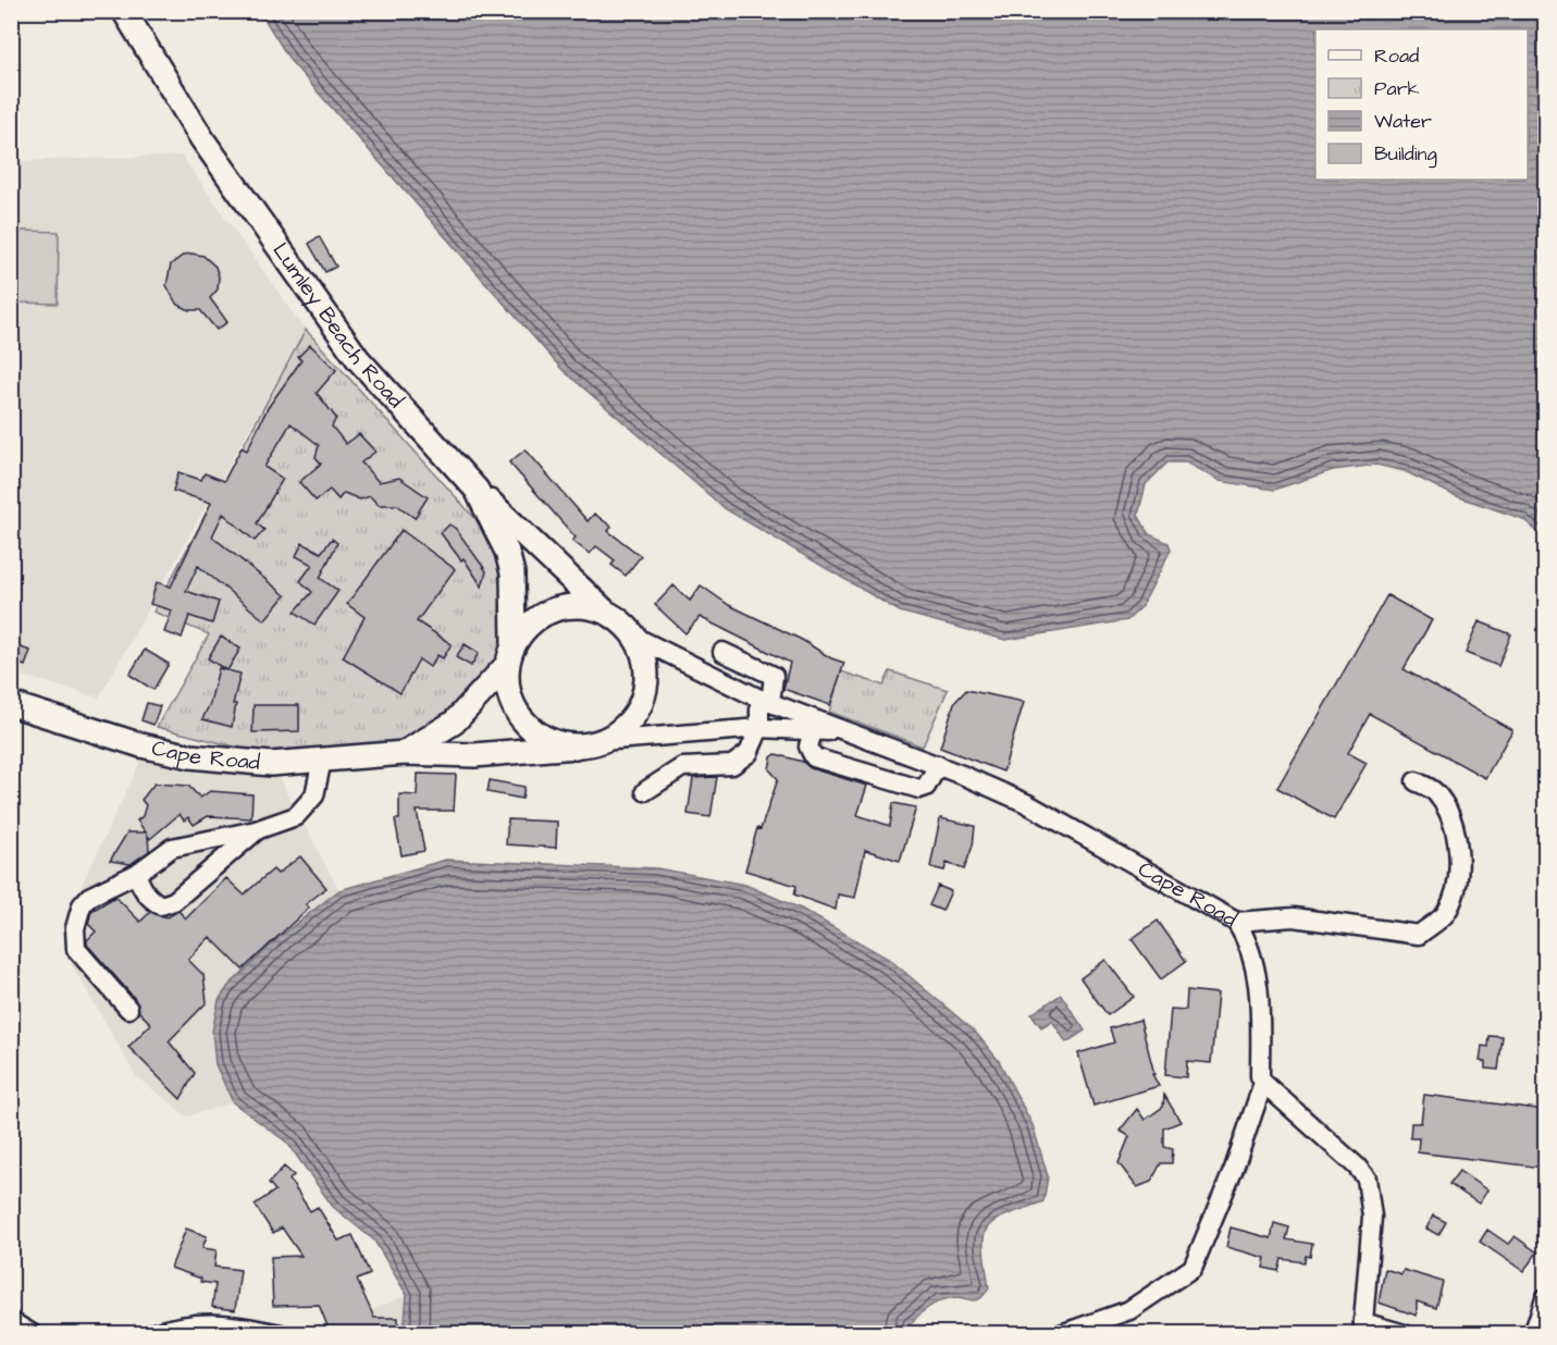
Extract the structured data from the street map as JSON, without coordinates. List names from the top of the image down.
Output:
{
  "streets": {
    "main road": ["Lumley Beach Road", "Cape Road"]
  },
  "crossings": [
    ["Lumley Beach Road", "Cape Road"]
  ],
  "legend": [
    "Road",
    "Park",
    "Water",
    "Building"
  ]
}
